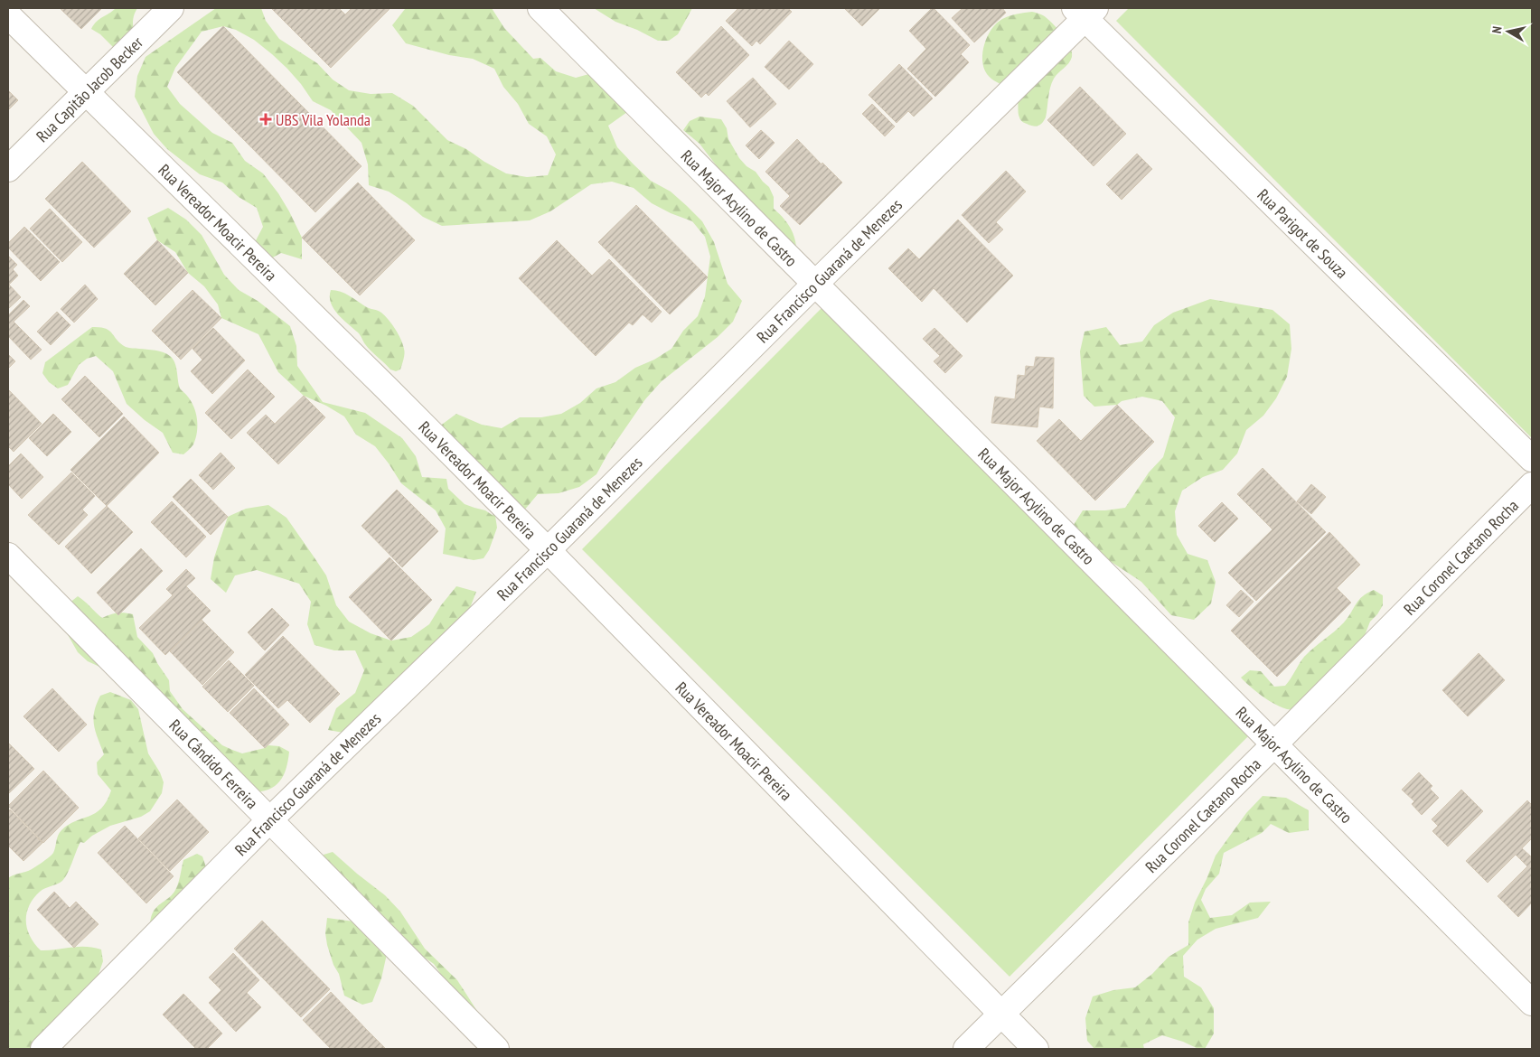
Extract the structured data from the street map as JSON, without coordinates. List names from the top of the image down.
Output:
{
  "streets": {
    "street": [
      "Rua Capitão Jacob Becker",
      "Rua Major Acylino de Castro",
      "Rua Vereador Moacir Pereira",
      "Rua Parigot de Souza",
      "Rua Francisco Guaraná de Menezes",
      "Rua Coronel Caetano Rocha",
      "Rua Cândido Ferreira"
    ]
  },
  "crossings": [
    ["Rua Capitão Jacob Becker", "Rua Vereador Moacir Pereira"],
    ["Rua Major Acylino de Castro", "Rua Francisco Guaraná de Menezes"],
    ["Rua Major Acylino de Castro", "Rua Coronel Caetano Rocha"],
    ["Rua Vereador Moacir Pereira", "Rua Francisco Guaraná de Menezes"],
    ["Rua Vereador Moacir Pereira", "Rua Coronel Caetano Rocha"],
    ["Rua Parigot de Souza", "Rua Francisco Guaraná de Menezes"],
    ["Rua Francisco Guaraná de Menezes", "Rua Cândido Ferreira"]
  ],
  "places": {
    "health": ["UBS Vila Yolanda"]
  },
  "north": "left"
}
